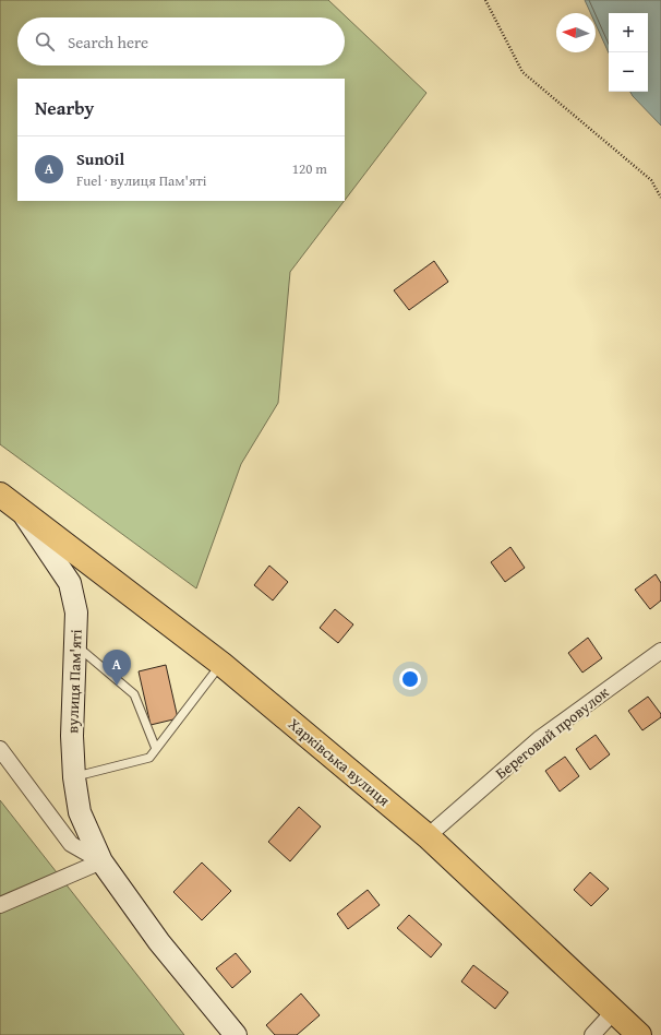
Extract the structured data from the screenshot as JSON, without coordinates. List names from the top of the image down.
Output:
{
  "streets": {
    "main road": ["Харківська вулиця"],
    "street": ["вулиця Пам'яті", "Береговий провулок"]
  },
  "crossings": [
    ["вулиця Пам'яті", "Харківська вулиця"],
    ["Береговий провулок", "Харківська вулиця"]
  ],
  "north": "left",
  "page": {
    "map_buttons": ["+", "−"],
    "search": "Search here",
    "heading": "Nearby",
    "list": [
      {
        "mark": "A",
        "name": "SunOil",
        "note": "Fuel · вулиця Пам'яті",
        "value": "120 m"
      }
    ],
    "pins": "A"
  }
}
